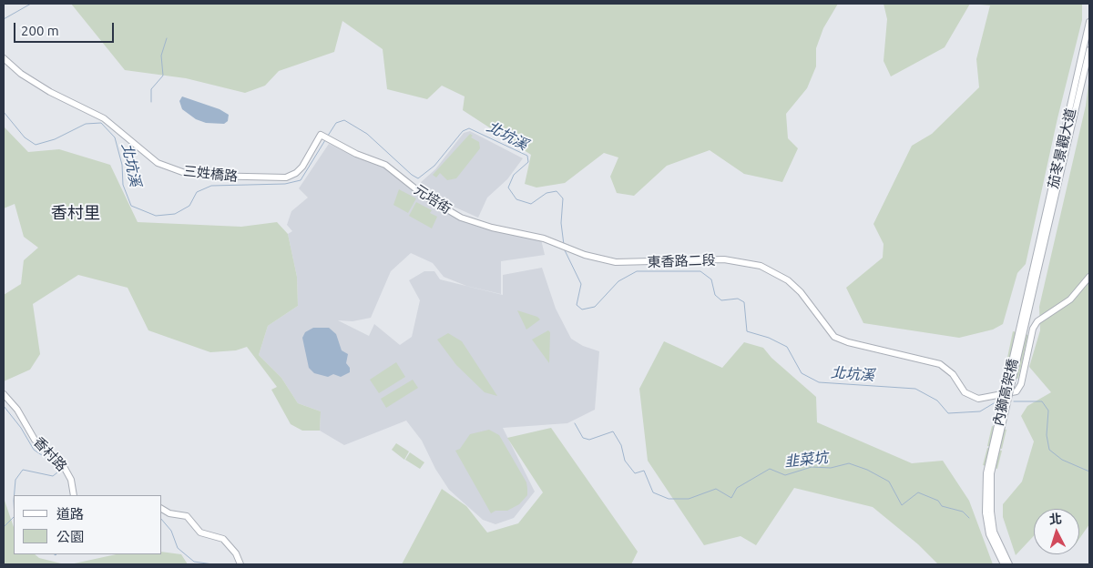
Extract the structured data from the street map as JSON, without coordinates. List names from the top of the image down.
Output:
{
  "streets": {
    "street": [
      "茄苳景觀大道",
      "三姓橋路",
      "元培街",
      "東香路二段",
      "內獅高架橋",
      "香村路"
    ]
  },
  "crossings": [
    ["茄苳景觀大道", "內獅高架橋"],
    ["三姓橋路", "元培街"],
    ["元培街", "東香路二段"]
  ],
  "districts": ["香村里"],
  "water": ["北坑溪", "韭菜坑"],
  "legend": ["道路", "公園"],
  "scale_bar": "200 m",
  "north": "top"
}
